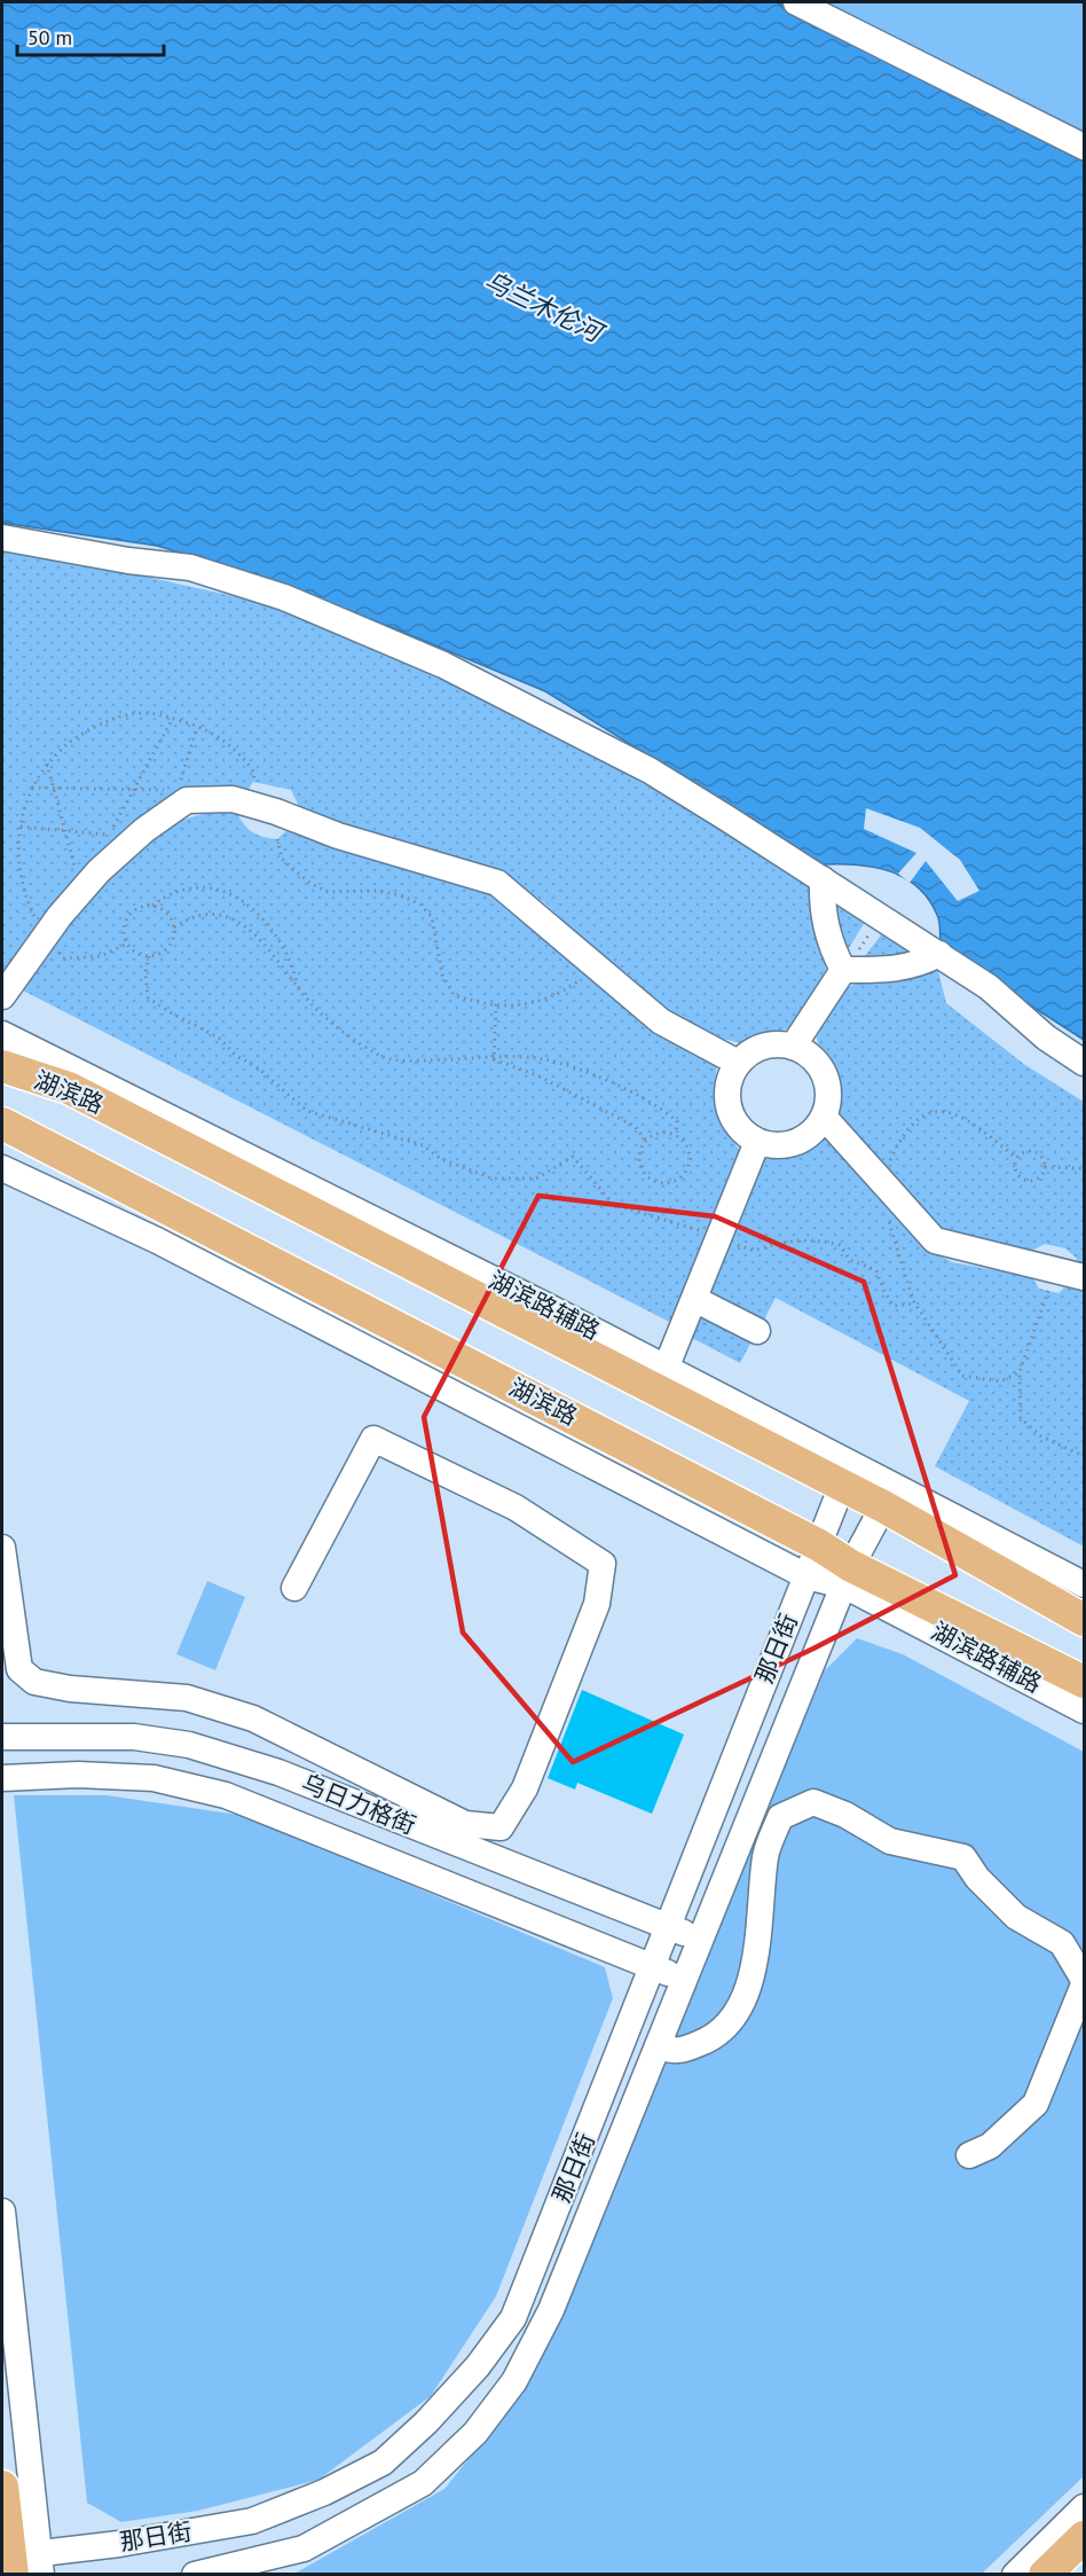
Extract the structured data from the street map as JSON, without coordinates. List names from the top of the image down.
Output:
{
  "streets": {
    "main road": ["湖滨路"],
    "street": ["湖滨路辅路", "那日街", "乌日力格街"]
  },
  "crossings": [
    ["湖滨路", "湖滨路辅路"],
    ["湖滨路", "那日街"],
    ["湖滨路辅路", "那日街"],
    ["那日街", "乌日力格街"]
  ],
  "water": ["乌兰木伦河"],
  "scale_bar": "50 m"
}
